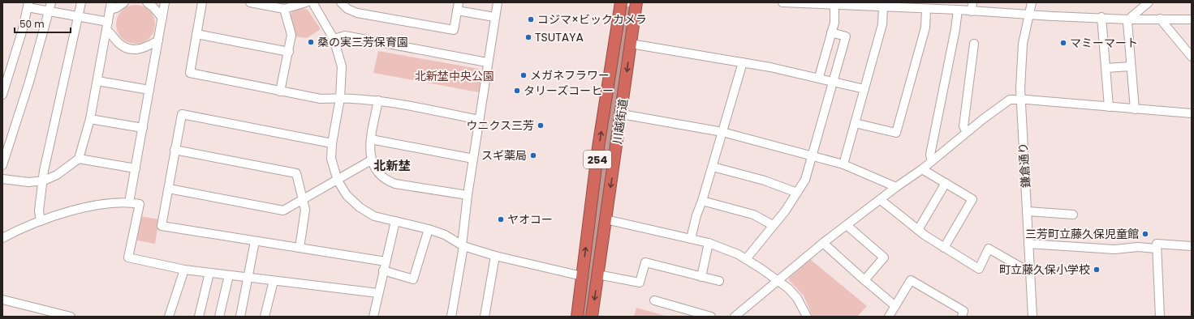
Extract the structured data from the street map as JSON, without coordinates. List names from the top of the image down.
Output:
{
  "streets": {
    "highway": ["川越街道", "254"],
    "street": ["鎌倉通り"]
  },
  "districts": ["北新埜"],
  "parks": ["北新埜中央公園"],
  "places": [
    "コジマ×ビックカメラ",
    "TSUTAYA",
    "桑の実三芳保育園",
    "マミーマート",
    "メガネフラワー",
    "タリーズコーヒー",
    "ウニクス三芳",
    "スギ薬局",
    "ヤオコー",
    "三芳町立藤久保児童館",
    "町立藤久保小学校"
  ],
  "scale_bar": "50 m"
}
